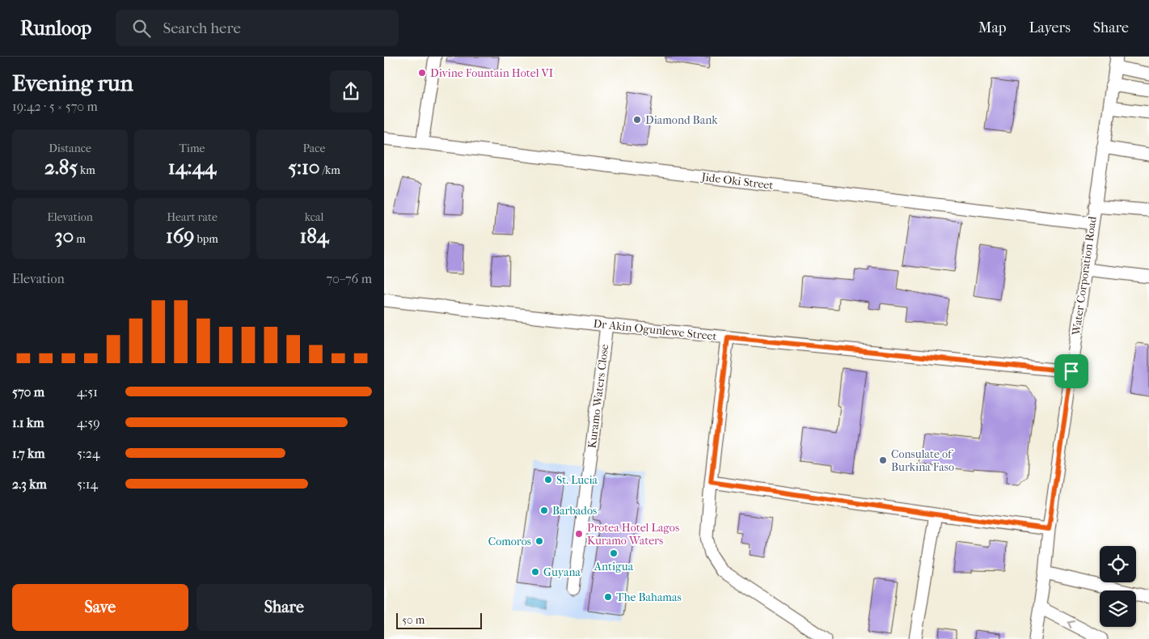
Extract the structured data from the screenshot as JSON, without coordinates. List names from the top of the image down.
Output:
{
  "streets": {
    "street": [
      "Jide Oki Street",
      "Water Corporation Road",
      "Dr Akin Ogunlewe Street",
      "Kuramo Waters Close"
    ]
  },
  "crossings": [
    ["Jide Oki Street", "Water Corporation Road"],
    ["Water Corporation Road", "Dr Akin Ogunlewe Street"],
    ["Dr Akin Ogunlewe Street", "Kuramo Waters Close"]
  ],
  "places": [
    "Divine Fountain Hotel VI",
    "Diamond Bank",
    "Consulate of Burkina Faso",
    "St. Lucia",
    "Barbados",
    "Protea Hotel Lagos Kuramo Waters",
    "Comoros",
    "Antigua",
    "Guyana",
    "The Bahamas"
  ],
  "scale_bar": "50 m",
  "page": {
    "header": "Runloop",
    "search": "Search here",
    "nav": ["Map", "Layers", "Share"],
    "heading": ["Evening run", "19:42 · 5 × 570 m"],
    "stats": [
      ["Distance", "2.85 km"],
      ["Time", "14:44"],
      ["Pace", "5:10 /km"],
      ["Elevation", "30 m"],
      ["Heart rate", "169 bpm"],
      ["kcal", "184"]
    ],
    "chart": ["Elevation", "70–76 m"],
    "list": [
      {
        "name": "570 m",
        "note": "4:51"
      },
      {
        "name": "1.1 km",
        "note": "4:59"
      },
      {
        "name": "1.7 km",
        "note": "5:24"
      },
      {
        "name": "2.3 km",
        "note": "5:14"
      }
    ],
    "buttons": ["Save", "Share"],
    "scale": "50 m"
  }
}
